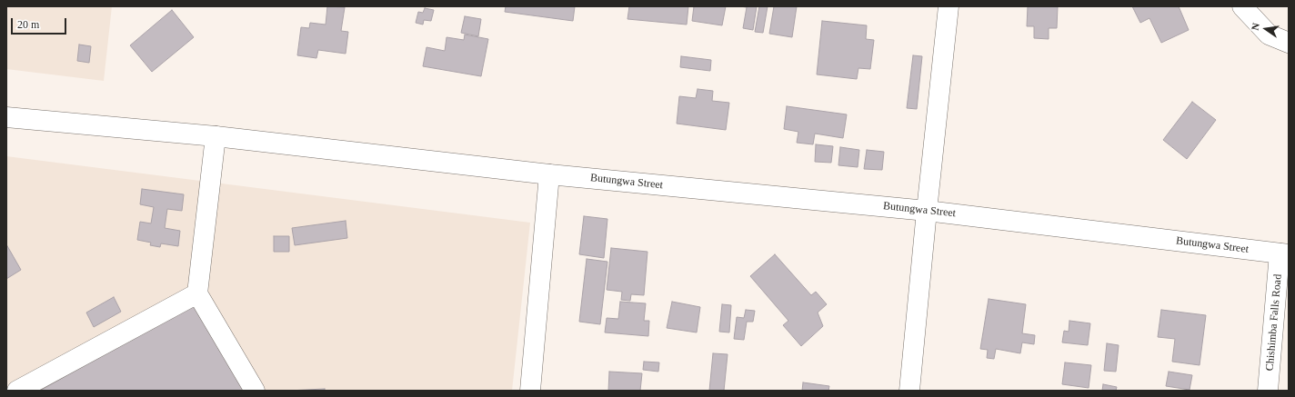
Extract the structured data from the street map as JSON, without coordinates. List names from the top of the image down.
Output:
{
  "streets": {
    "main road": ["Butungwa Street", "Chishimba Falls Road"]
  },
  "crossings": [
    ["Butungwa Street", "Chishimba Falls Road"]
  ],
  "scale_bar": "20 m",
  "north": "left"
}
